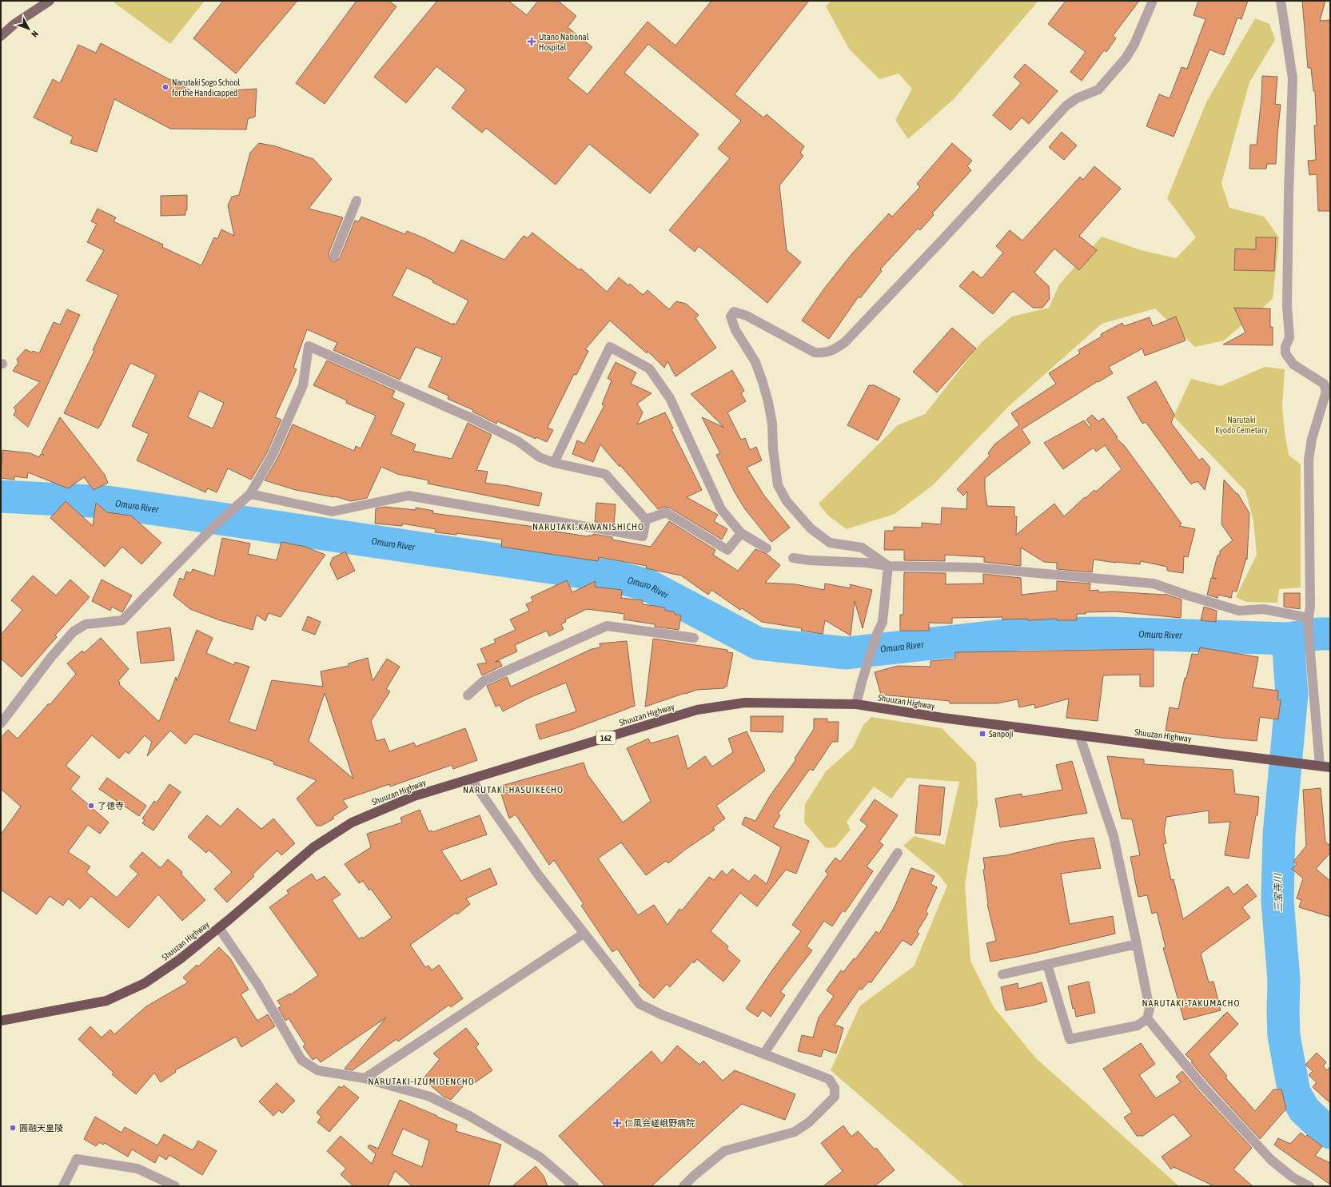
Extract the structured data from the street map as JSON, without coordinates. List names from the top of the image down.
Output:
{
  "streets": {
    "highway": ["Shuuzan Highway", "162"]
  },
  "districts": [
    "NARUTAKI-KAWANISHICHO",
    "NARUTAKI-HASUIKECHO",
    "NARUTAKI-TAKUMACHO",
    "NARUTAKI-IZUMIDENCHO"
  ],
  "water": ["Omuro River", "三宝寺川"],
  "parks": ["Narutaki Kyodo Cemetary"],
  "places": {
    "health": ["Utano National Hospital", "仁風会嵯峨野病院"],
    "other": ["Narutaki Sogo School for the Handicapped", "了徳寺", "圓融天皇陵"],
    "transit": ["Sanpoji"]
  },
  "north": "bottom right"
}
